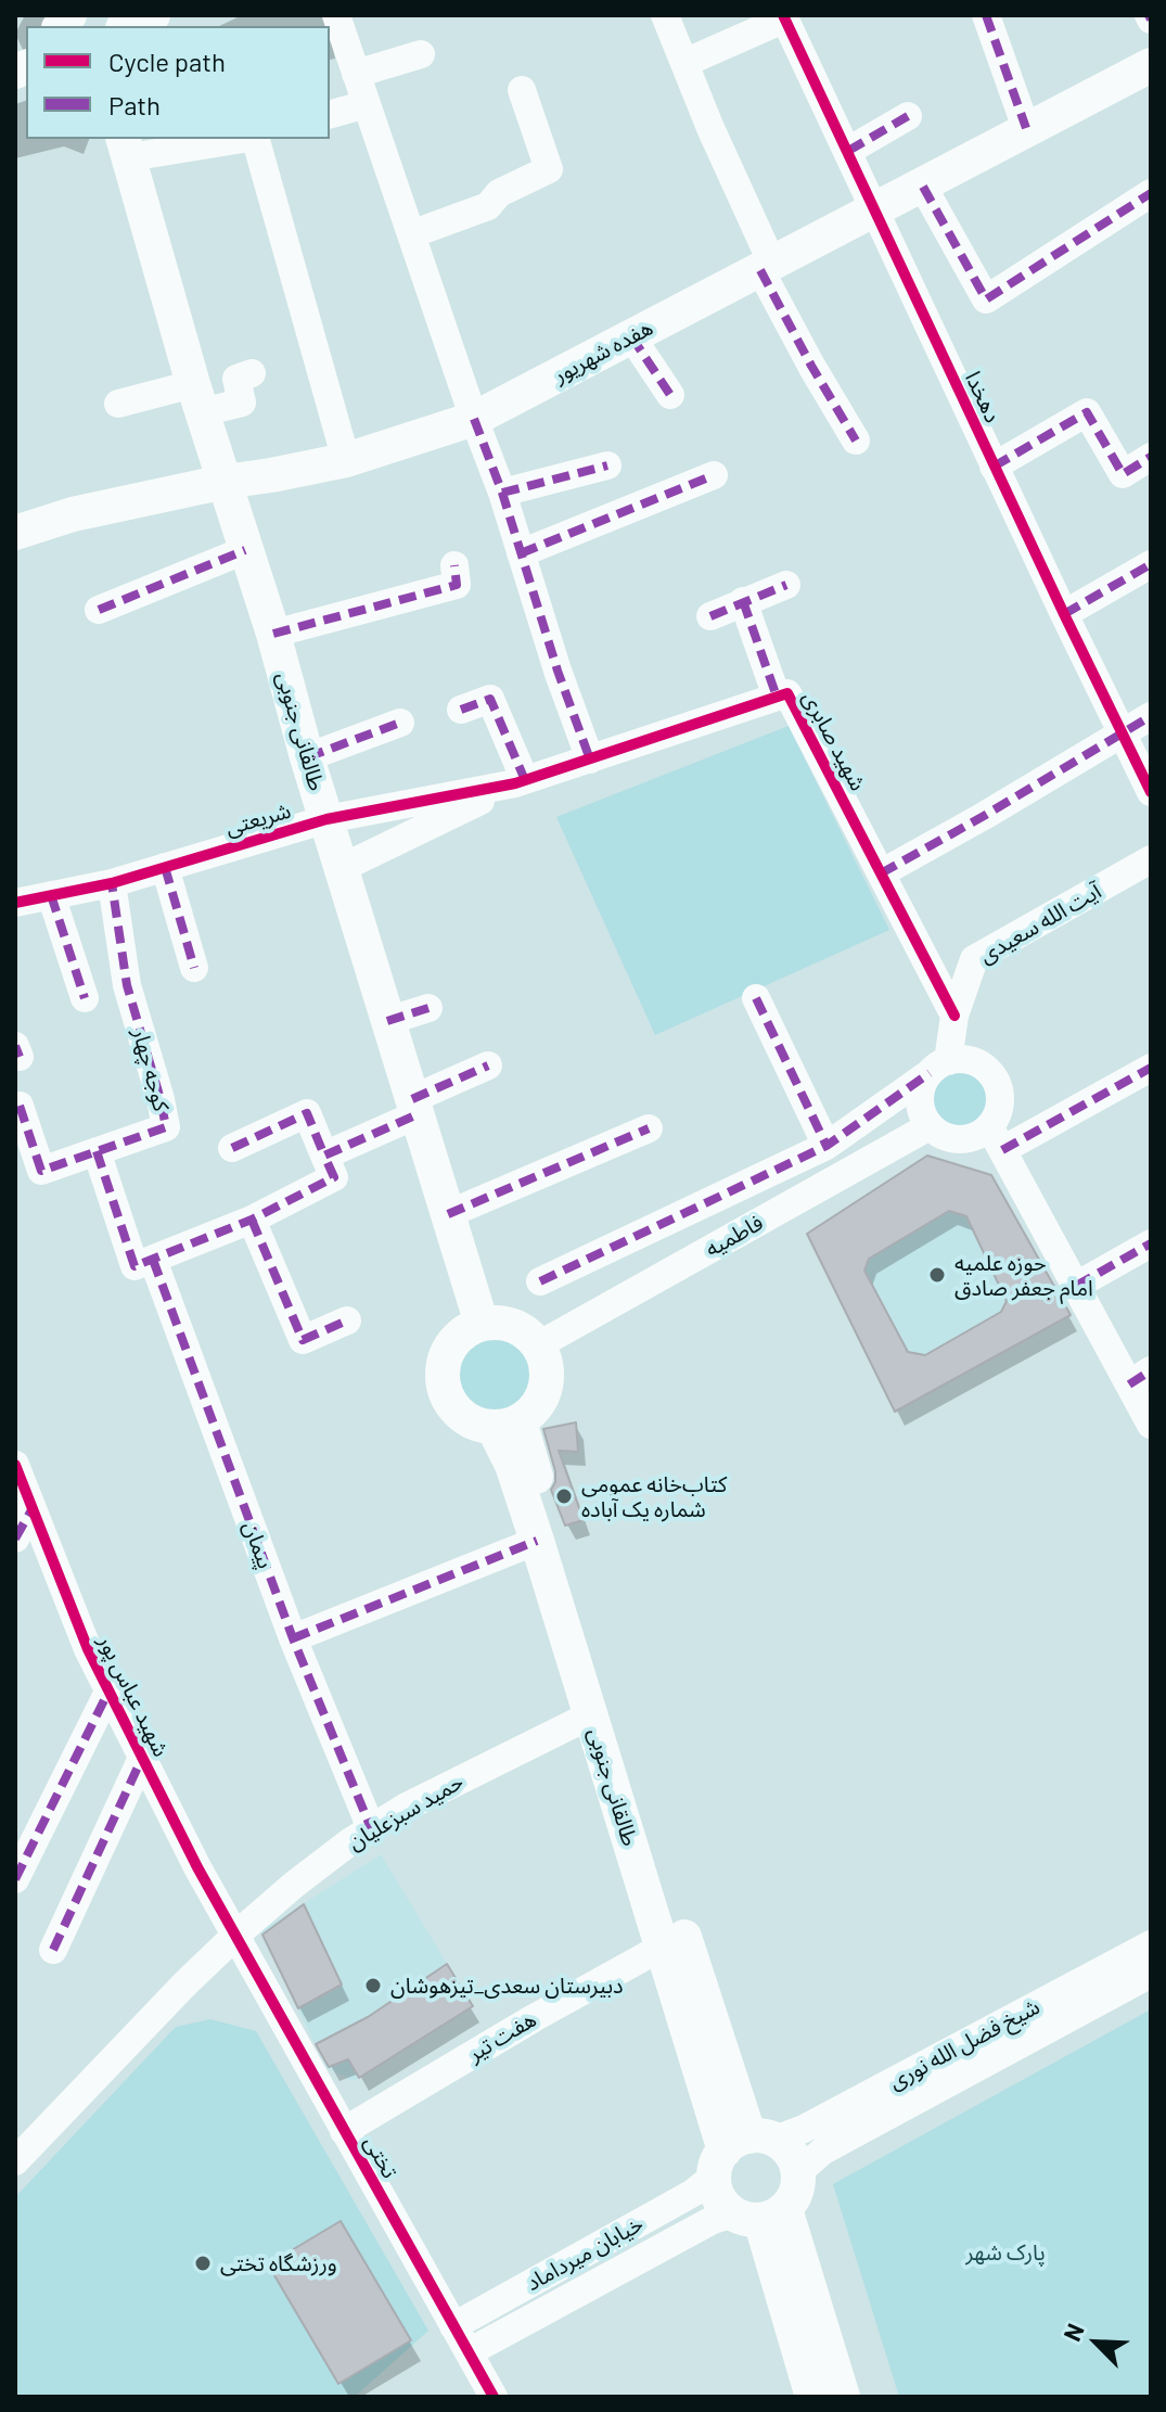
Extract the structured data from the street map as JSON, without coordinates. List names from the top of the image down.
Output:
{
  "streets": {
    "main road": ["هفده شهریور", "طالقانی جنوبی"],
    "street": [
      "دهخدا",
      "شهید صابری",
      "شریعتی",
      "آیت الله سعیدی",
      "کوجه چهار",
      "فاطمیه",
      "پیمان",
      "شهید عباس پور",
      "حمید سبزعلیان",
      "هفت تیر",
      "شیخ فضل الله نوری",
      "تختی",
      "خیابان میرداماد"
    ]
  },
  "crossings": [
    ["هفده شهریور", "دهخدا"],
    ["هفده شهریور", "طالقانی جنوبی"],
    ["طالقانی جنوبی", "شریعتی"],
    ["طالقانی جنوبی", "فاطمیه"],
    ["طالقانی جنوبی", "حمید سبزعلیان"],
    ["طالقانی جنوبی", "هفت تیر"],
    ["طالقانی جنوبی", "شیخ فضل الله نوری"],
    ["طالقانی جنوبی", "خیابان میرداماد"],
    ["شهید صابری", "شریعتی"],
    ["شهید صابری", "آیت الله سعیدی"],
    ["شریعتی", "کوجه چهار"],
    ["آیت الله سعیدی", "فاطمیه"],
    ["کوجه چهار", "پیمان"],
    ["پیمان", "حمید سبزعلیان"],
    ["شهید عباس پور", "حمید سبزعلیان"],
    ["شهید عباس پور", "تختی"],
    ["حمید سبزعلیان", "تختی"],
    ["هفت تیر", "تختی"],
    ["شیخ فضل الله نوری", "خیابان میرداماد"],
    ["تختی", "خیابان میرداماد"]
  ],
  "parks": ["پارک شهر"],
  "places": [
    "حوزه علمیه امام جعفر صادق",
    "کتاب‌خانه عمومی شماره یک آباده",
    "دبیرستان سعدی_تیزهوشان",
    "ورزشگاه تختی"
  ],
  "legend": ["Cycle path", "Path"],
  "north": "top left"
}
